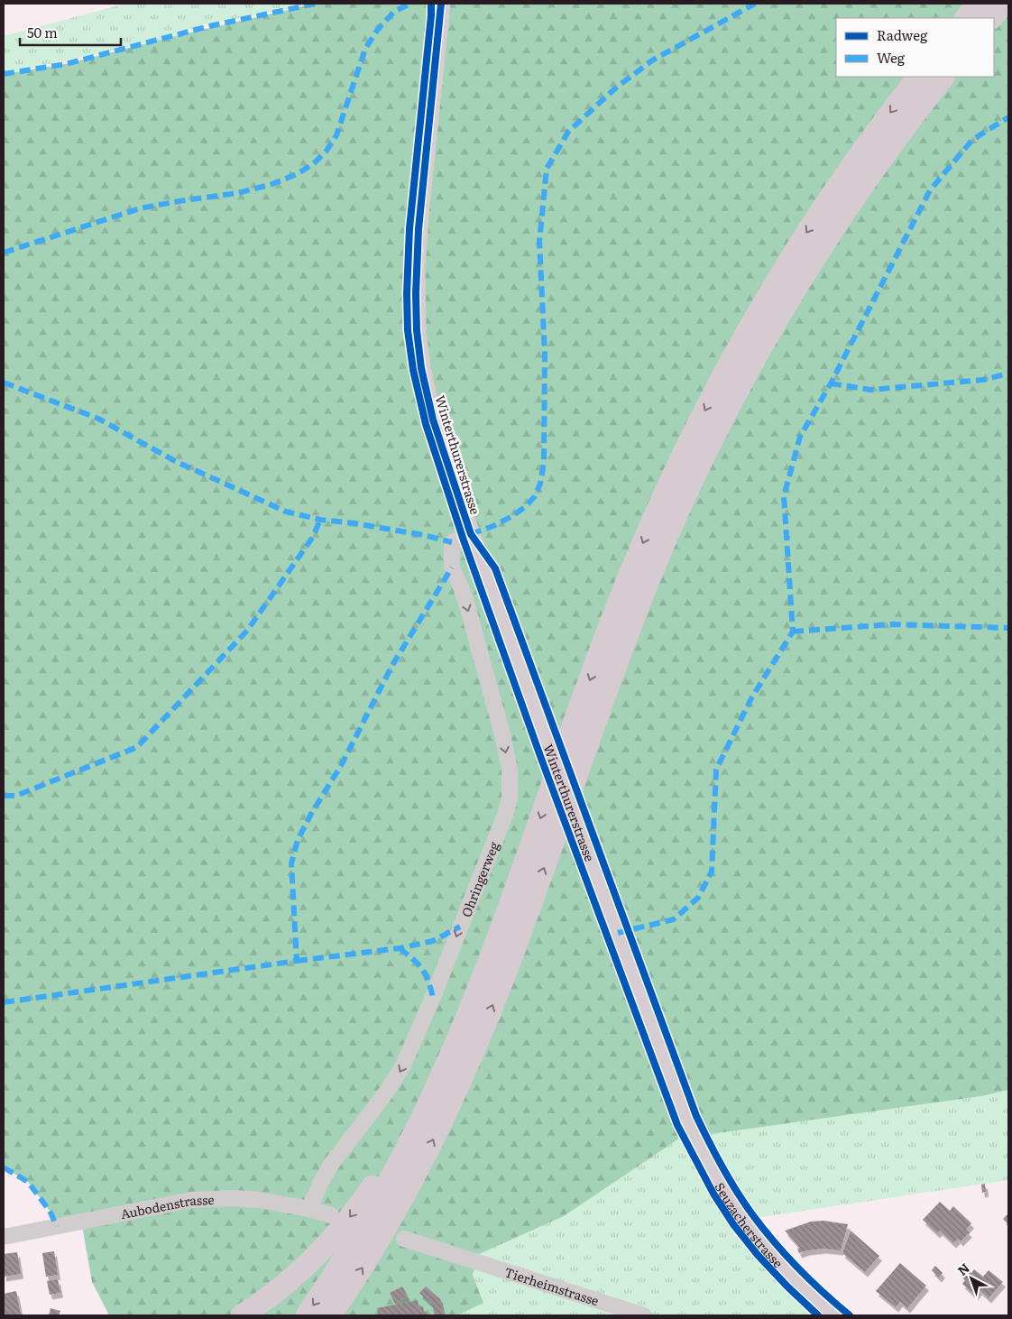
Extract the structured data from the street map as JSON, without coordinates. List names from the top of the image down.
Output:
{
  "streets": {
    "main road": ["Winterthurerstrasse", "Seuzacherstrasse"],
    "street": ["Ohringerweg", "Aubodenstrasse", "Tierheimstrasse"]
  },
  "crossings": [
    ["Winterthurerstrasse", "Ohringerweg"],
    ["Winterthurerstrasse", "Seuzacherstrasse"],
    ["Ohringerweg", "Aubodenstrasse"]
  ],
  "one_way": ["Ohringerweg"],
  "legend": ["Radweg", "Weg"],
  "scale_bar": "50 m",
  "north": "top left"
}
